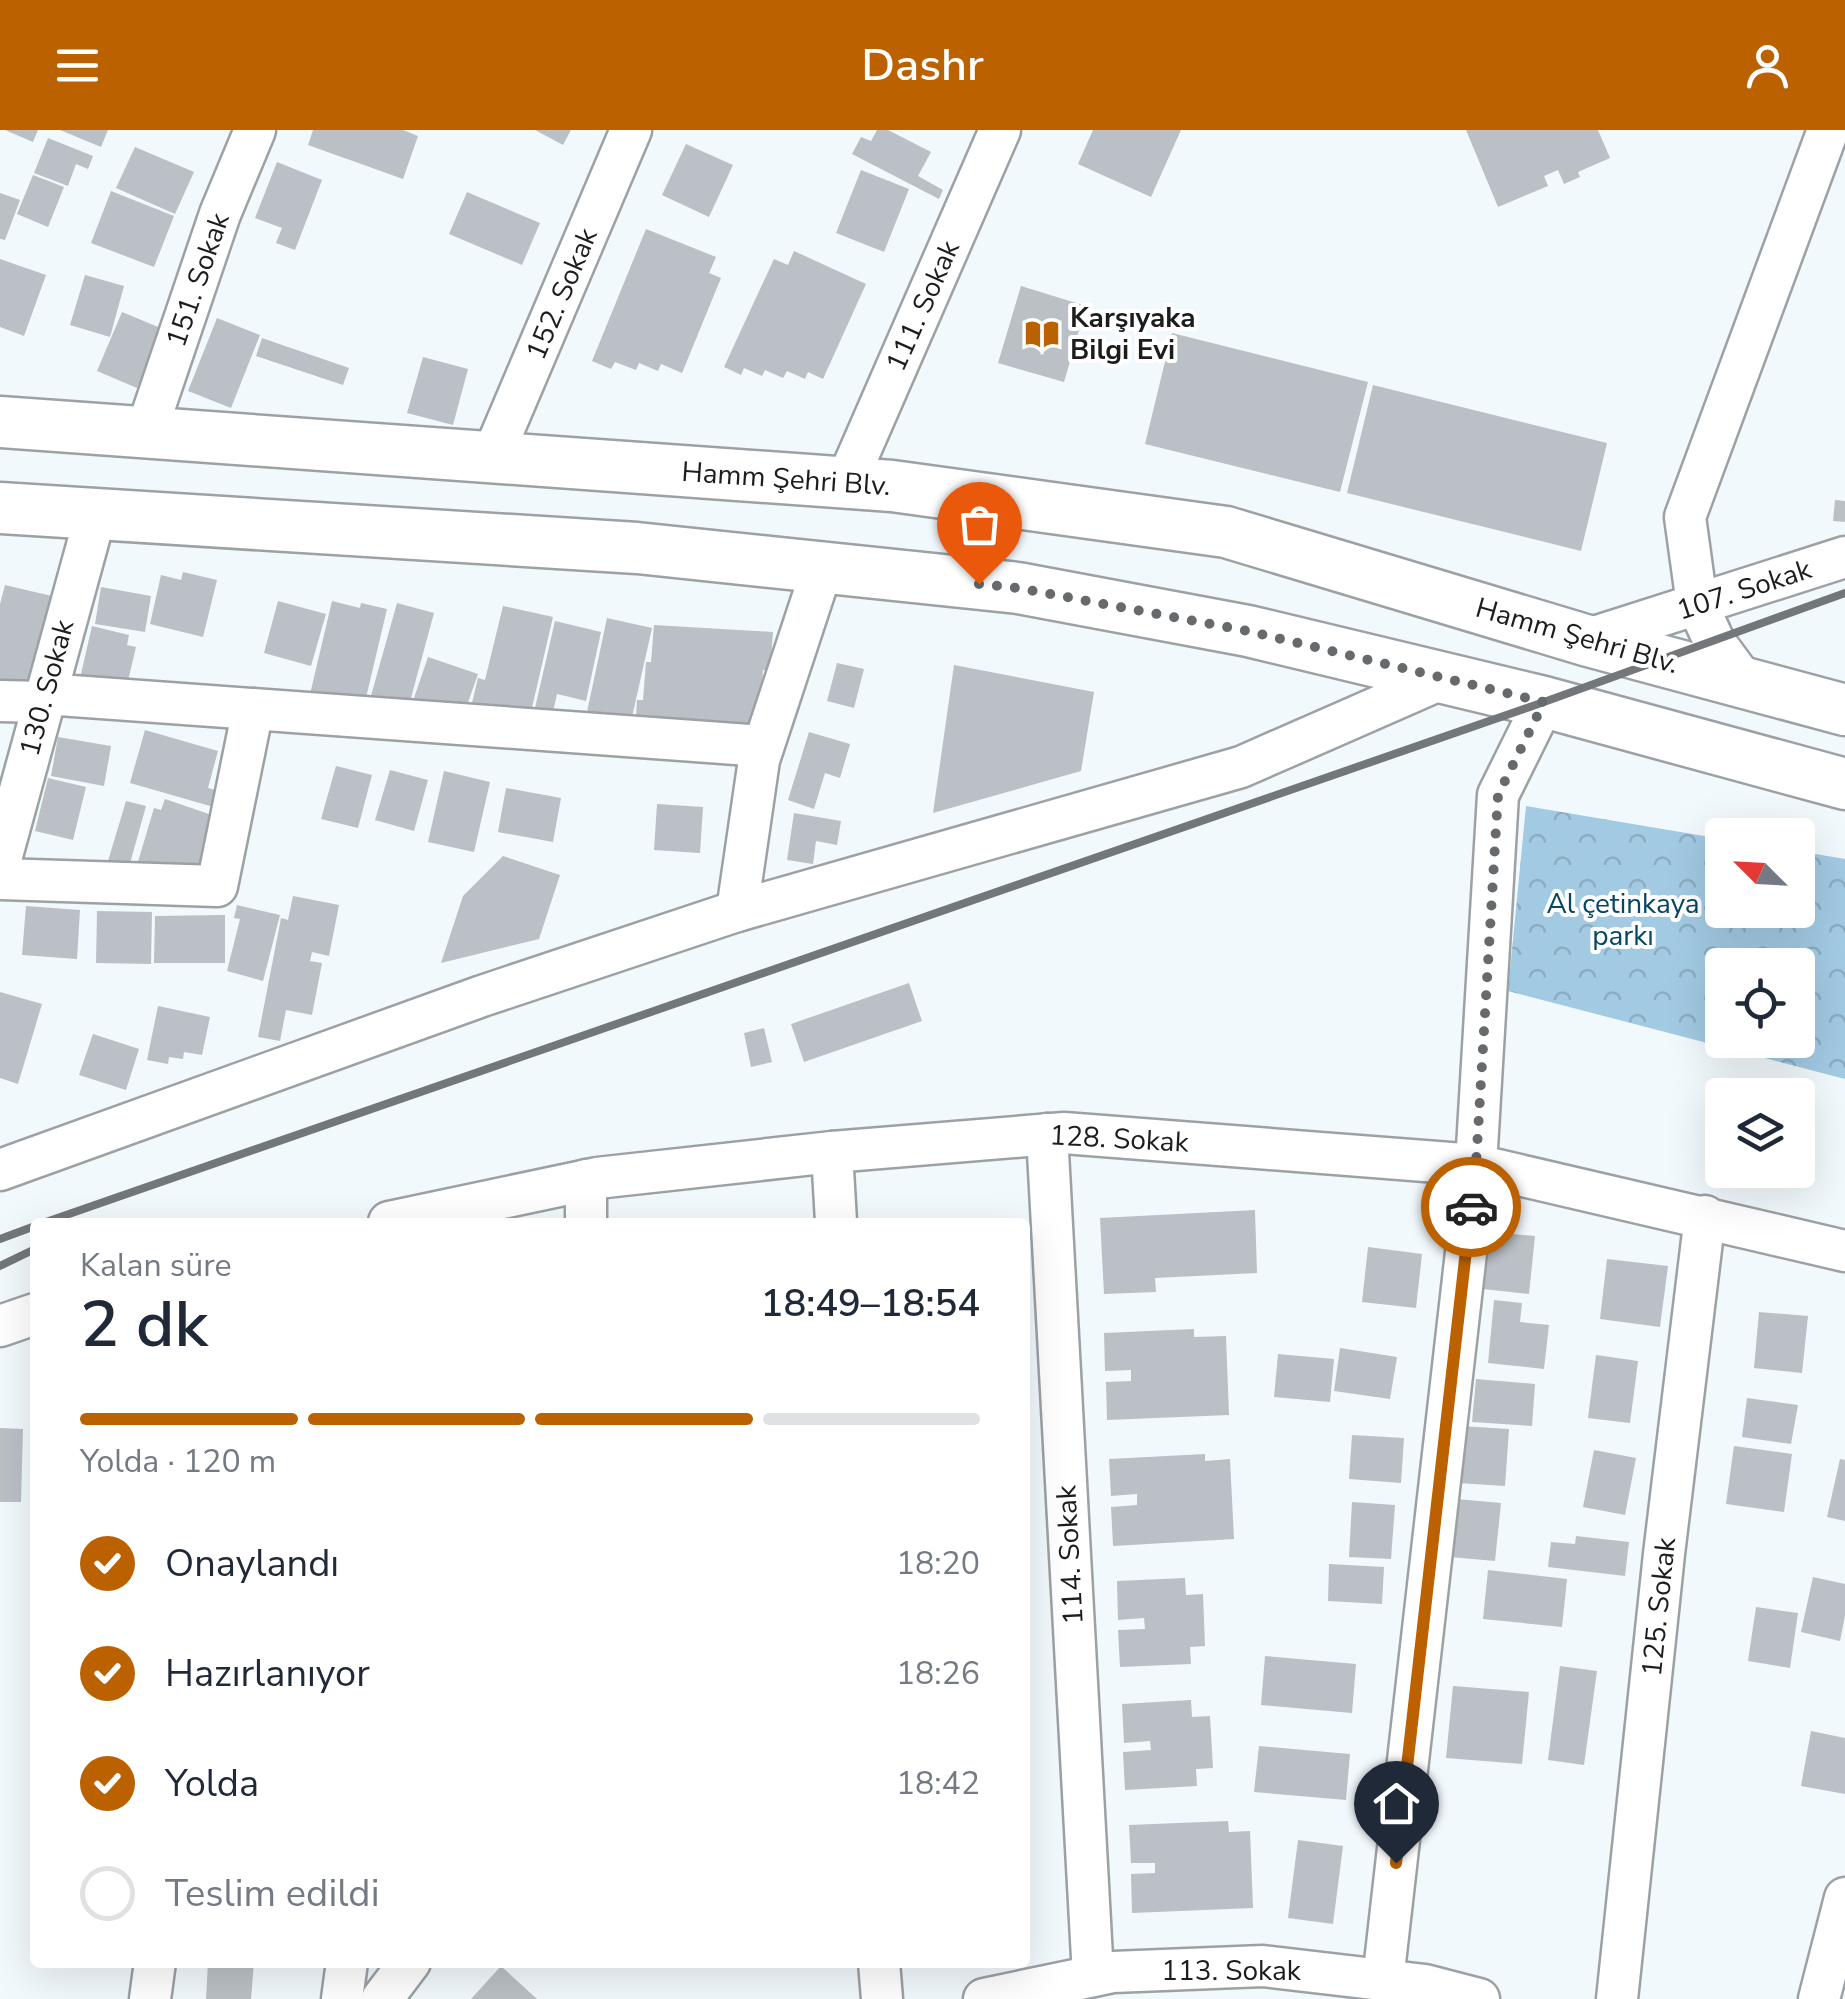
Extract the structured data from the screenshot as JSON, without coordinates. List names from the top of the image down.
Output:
{
  "streets": {
    "main road": ["Hamm Şehri Blv."],
    "street": [
      "151. Sokak",
      "152. Sokak",
      "111. Sokak",
      "107. Sokak",
      "130. Sokak",
      "128. Sokak",
      "114. Sokak",
      "125. Sokak",
      "113. Sokak"
    ]
  },
  "crossings": [
    ["151. Sokak", "Hamm Şehri Blv."],
    ["152. Sokak", "Hamm Şehri Blv."],
    ["111. Sokak", "Hamm Şehri Blv."],
    ["Hamm Şehri Blv.", "107. Sokak"],
    ["128. Sokak", "114. Sokak"],
    ["128. Sokak", "125. Sokak"],
    ["114. Sokak", "113. Sokak"]
  ],
  "parks": ["Al çetinkaya parkı"],
  "places": {
    "library": ["Karşıyaka Bilgi Evi"]
  },
  "north": "top left",
  "page": {
    "header": "Dashr",
    "heading": ["2 dk", "Kalan süre", "18:49–18:54"],
    "bar": "Yolda · 120 m",
    "list": [
      ["Onaylandı", "18:20"],
      ["Hazırlanıyor", "18:26"],
      ["Yolda", "18:42"],
      "Teslim edildi"
    ]
  }
}
